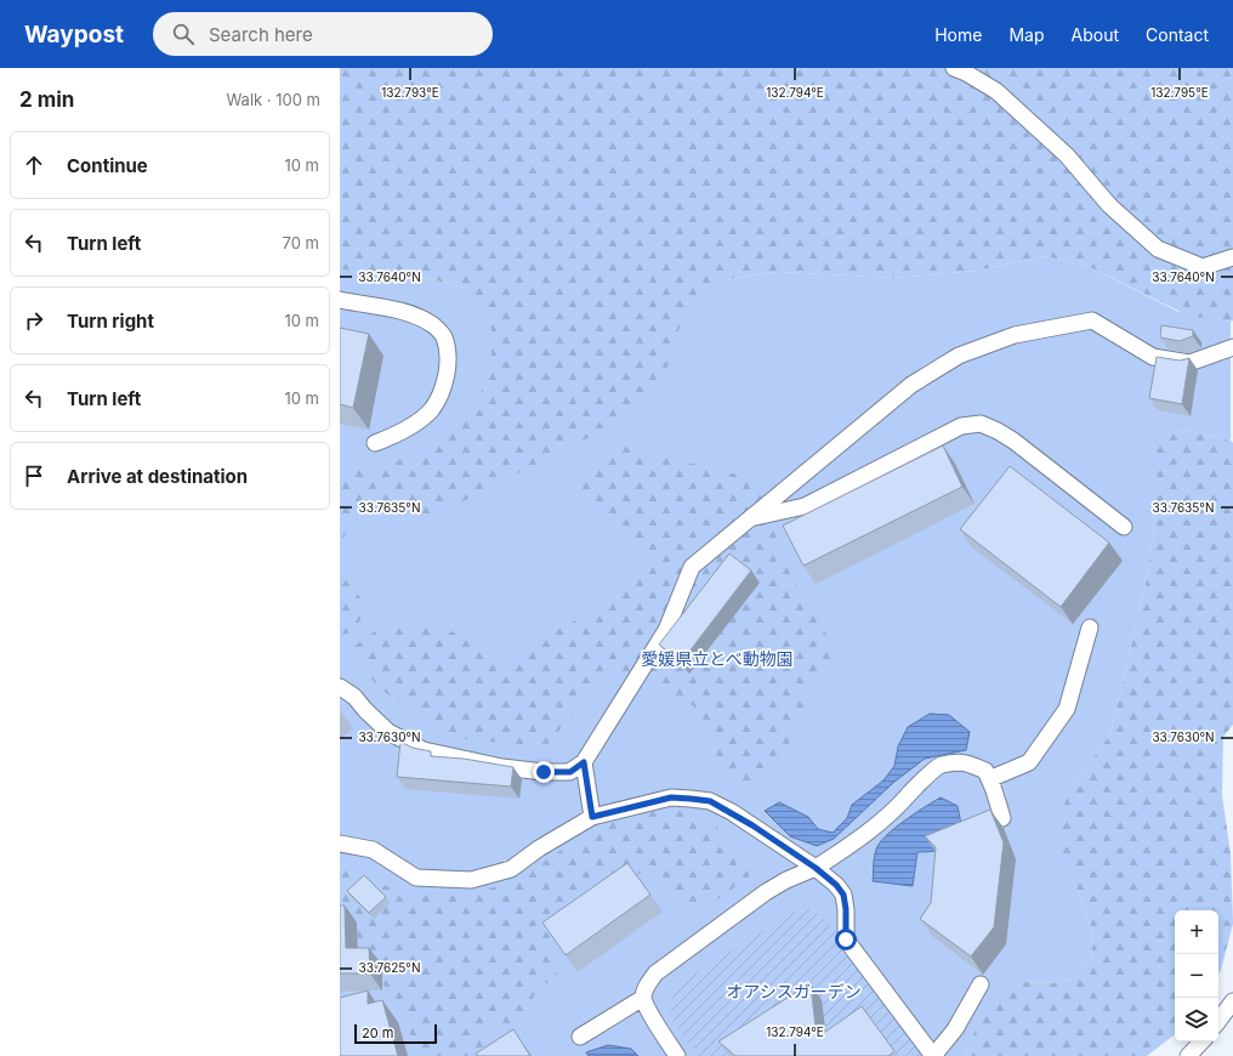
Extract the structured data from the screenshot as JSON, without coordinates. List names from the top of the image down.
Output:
{
  "parks": ["愛媛県立とべ動物園", "オアシスガーデン"],
  "scale_bar": "20 m",
  "page": {
    "header": "Waypost",
    "search": "Search here",
    "nav": [
      "Home",
      "Map",
      "About",
      "Contact"
    ],
    "heading": ["2 min", "Walk · 100 m"],
    "list": [
      ["Continue", "10 m"],
      ["Turn left", "70 m"],
      ["Turn right", "10 m"],
      ["Turn left", "10 m"],
      "Arrive at destination"
    ],
    "map_buttons": ["+", "−"],
    "scale": "20 m"
  },
  "coordinates": [
    "132.793°E",
    "132.794°E",
    "132.795°E",
    "33.7640°N",
    "33.7635°N",
    "33.7630°N",
    "33.7625°N"
  ]
}
